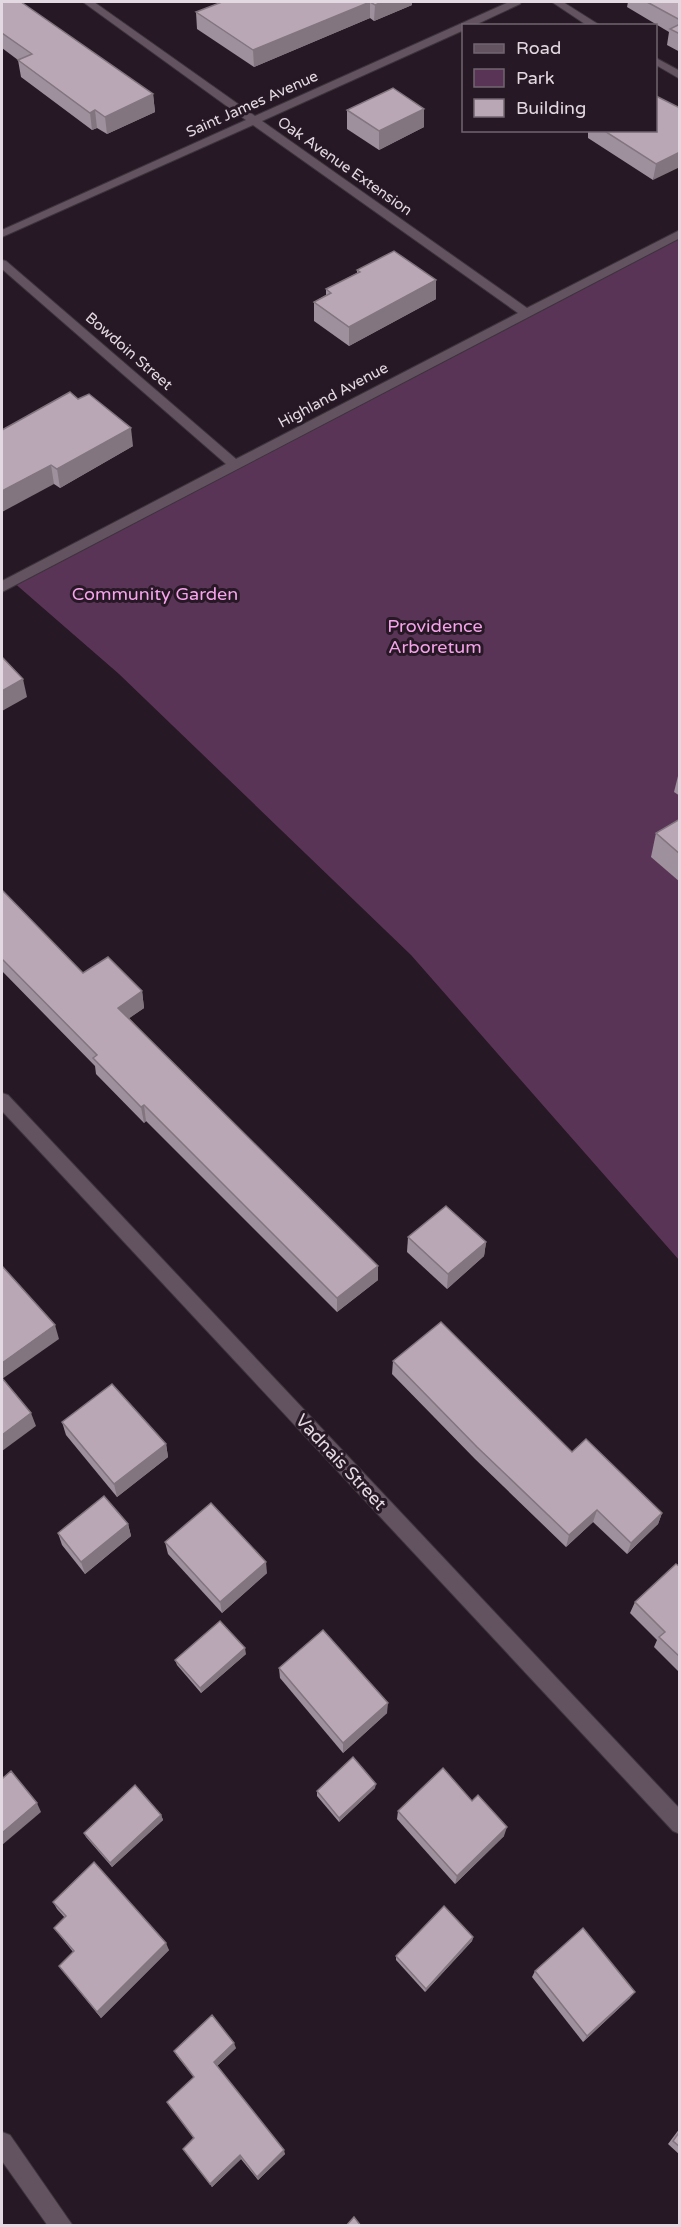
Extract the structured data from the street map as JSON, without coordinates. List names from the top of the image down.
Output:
{
  "streets": {
    "street": [
      "Saint James Avenue",
      "Oak Avenue Extension",
      "Bowdoin Street",
      "Highland Avenue",
      "Vadnais Street"
    ]
  },
  "crossings": [
    ["Saint James Avenue", "Oak Avenue Extension"],
    ["Oak Avenue Extension", "Highland Avenue"],
    ["Bowdoin Street", "Highland Avenue"]
  ],
  "parks": ["Community Garden", "Providence Arboretum"],
  "legend": ["Road", "Park", "Building"]
}
